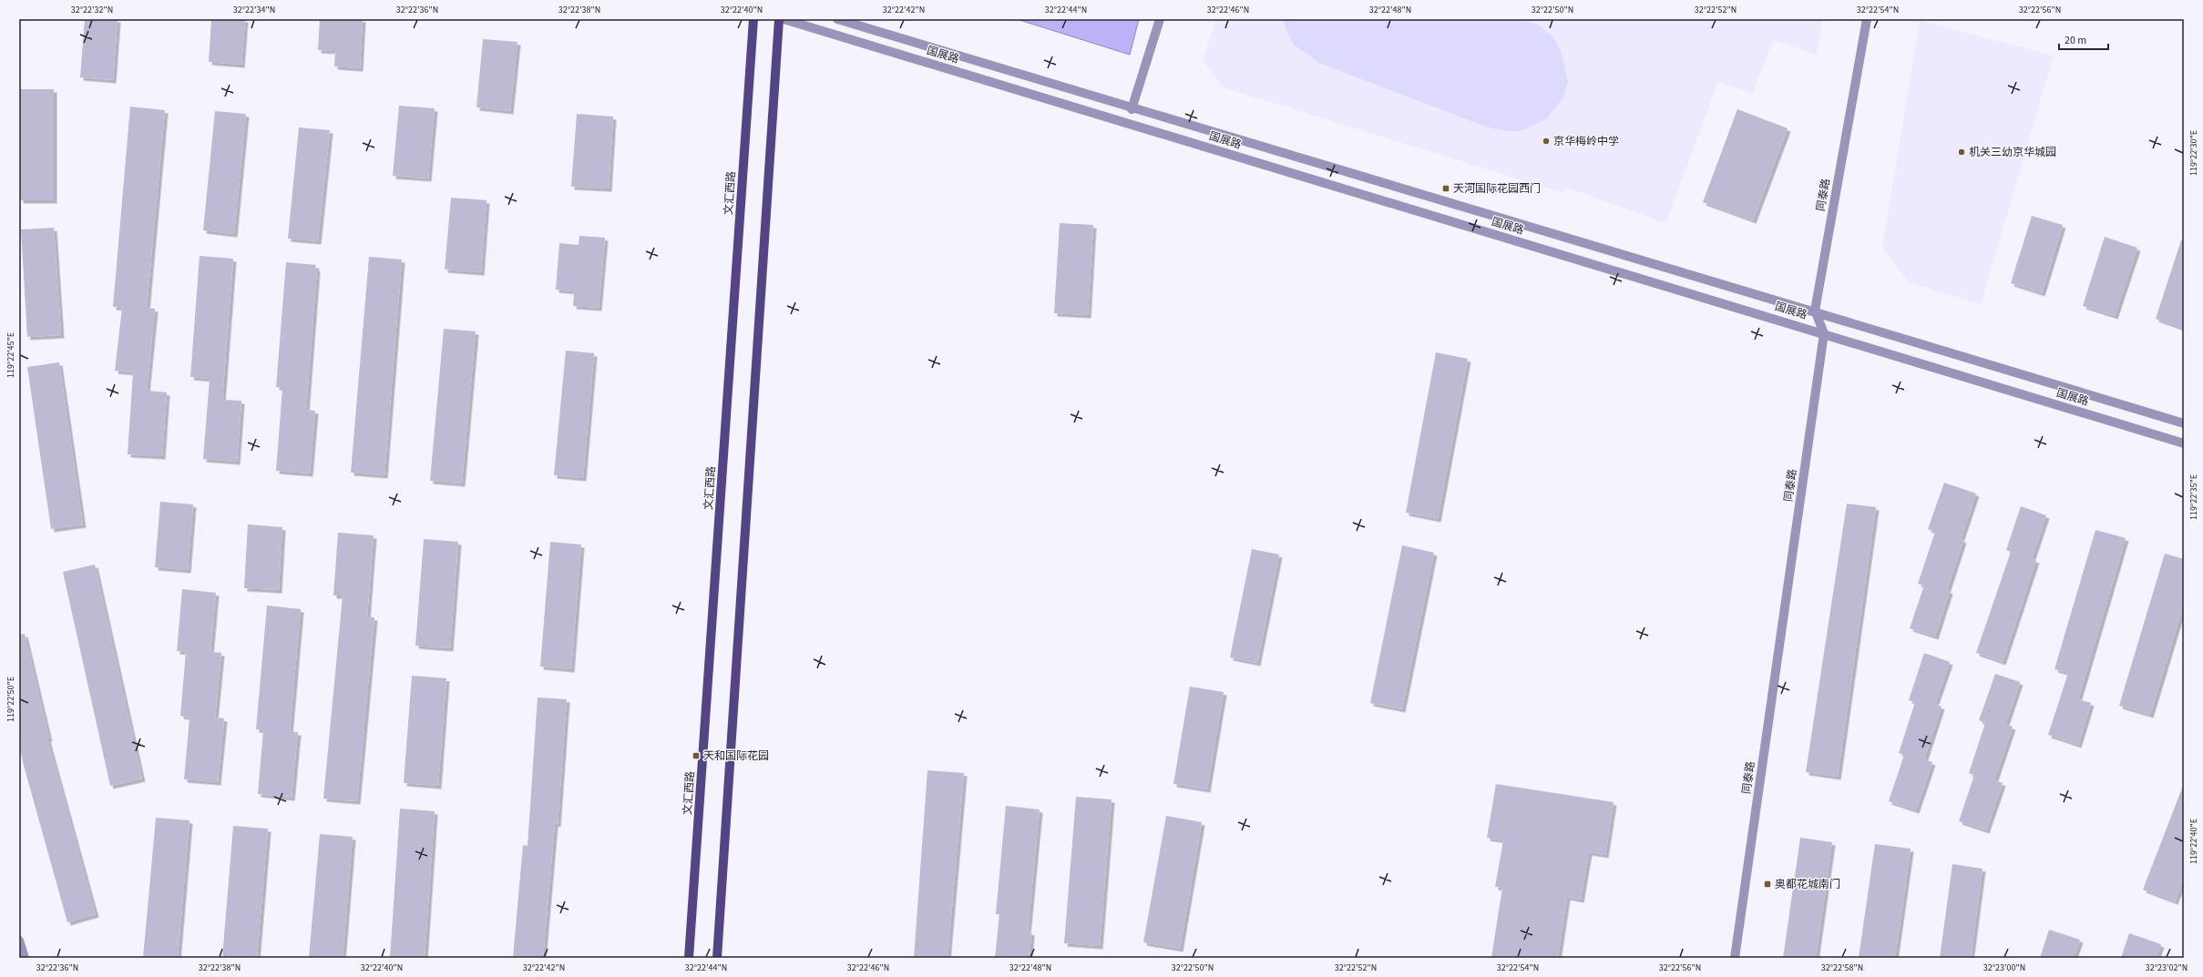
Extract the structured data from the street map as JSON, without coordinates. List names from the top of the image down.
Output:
{
  "streets": {
    "main road": ["文汇西路"],
    "street": ["国展路", "同泰路"]
  },
  "crossings": [
    ["国展路", "同泰路"]
  ],
  "places": {
    "other": ["京华梅岭中学", "机关三幼京华城园"],
    "transit": ["天河国际花园西门", "天和国际花园", "奥都花城南门"]
  },
  "scale_bar": "20 m",
  "coordinates": [
    "32°22'32\"N",
    "32°22'34\"N",
    "32°22'36\"N",
    "32°22'38\"N",
    "32°22'40\"N",
    "32°22'42\"N",
    "32°22'44\"N",
    "32°22'46\"N",
    "32°22'48\"N",
    "32°22'50\"N",
    "32°22'52\"N",
    "32°22'54\"N",
    "32°22'56\"N",
    "119°22'30\"E",
    "119°22'45\"E",
    "119°22'35\"E",
    "119°22'50\"E",
    "119°22'40\"E",
    "32°22'58\"N",
    "32°23'00\"N",
    "32°23'02\"N"
  ]
}
